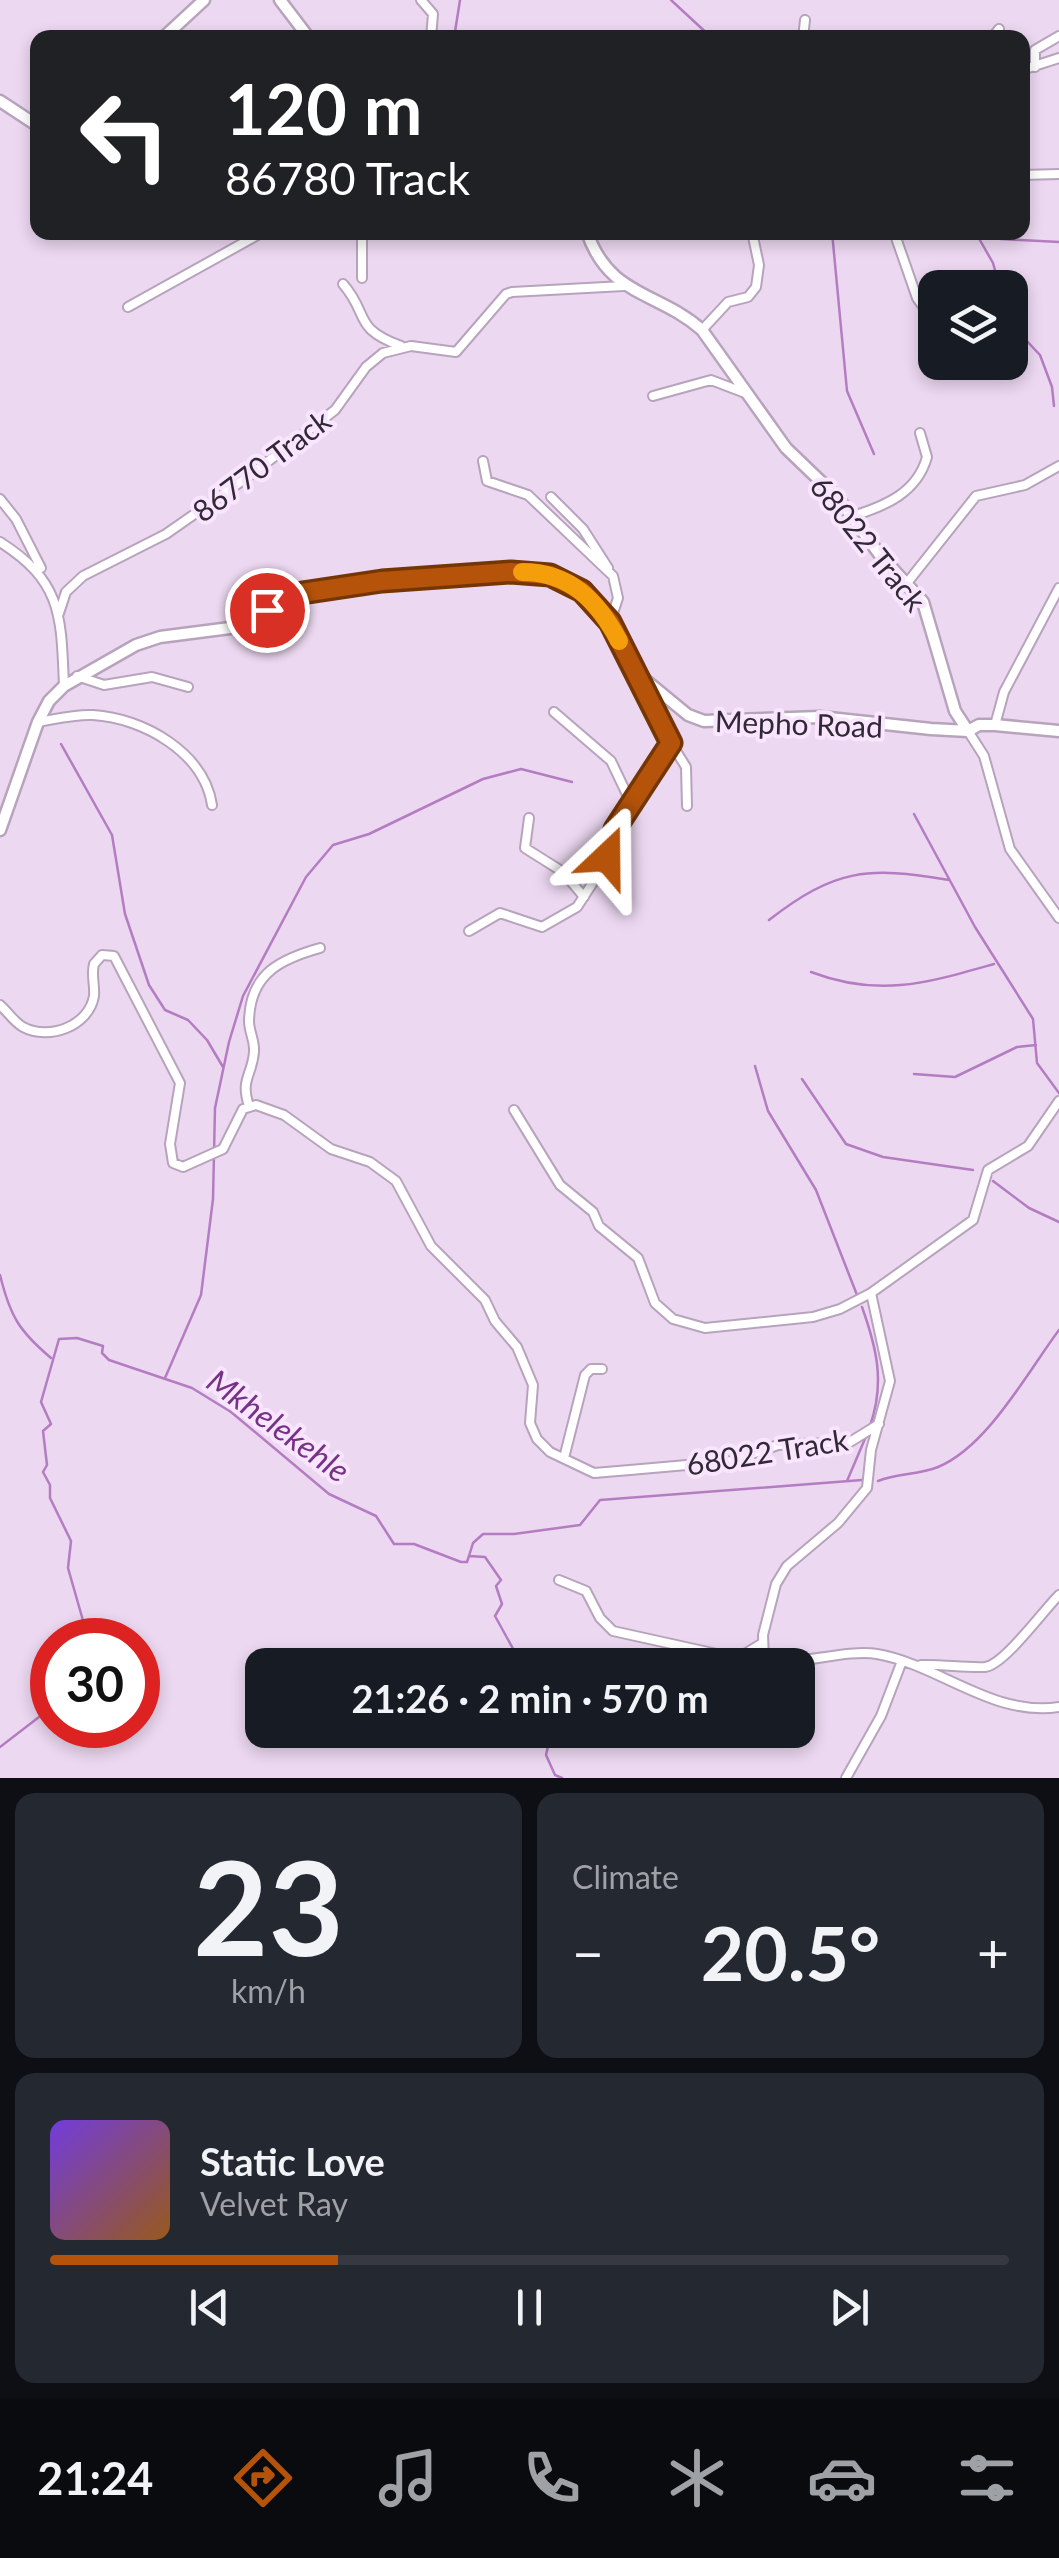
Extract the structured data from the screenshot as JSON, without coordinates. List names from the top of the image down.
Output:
{
  "streets": {
    "street": ["86770 Track", "68022 Track", "Mepho Road"]
  },
  "crossings": [
    ["68022 Track", "Mepho Road"]
  ],
  "water": ["Mkhelekehle"],
  "page": {
    "turn": ["120 m", "86780 Track"],
    "limit": "30",
    "trip": "21:26 · 2 min · 570 m",
    "tile": [
      ["23", "km/h"],
      "Climate"
    ],
    "heat": ["−", "20.5°", "+"],
    "song": ["Static Love", "Velvet Ray"],
    "tabs": "21:24"
  }
}
